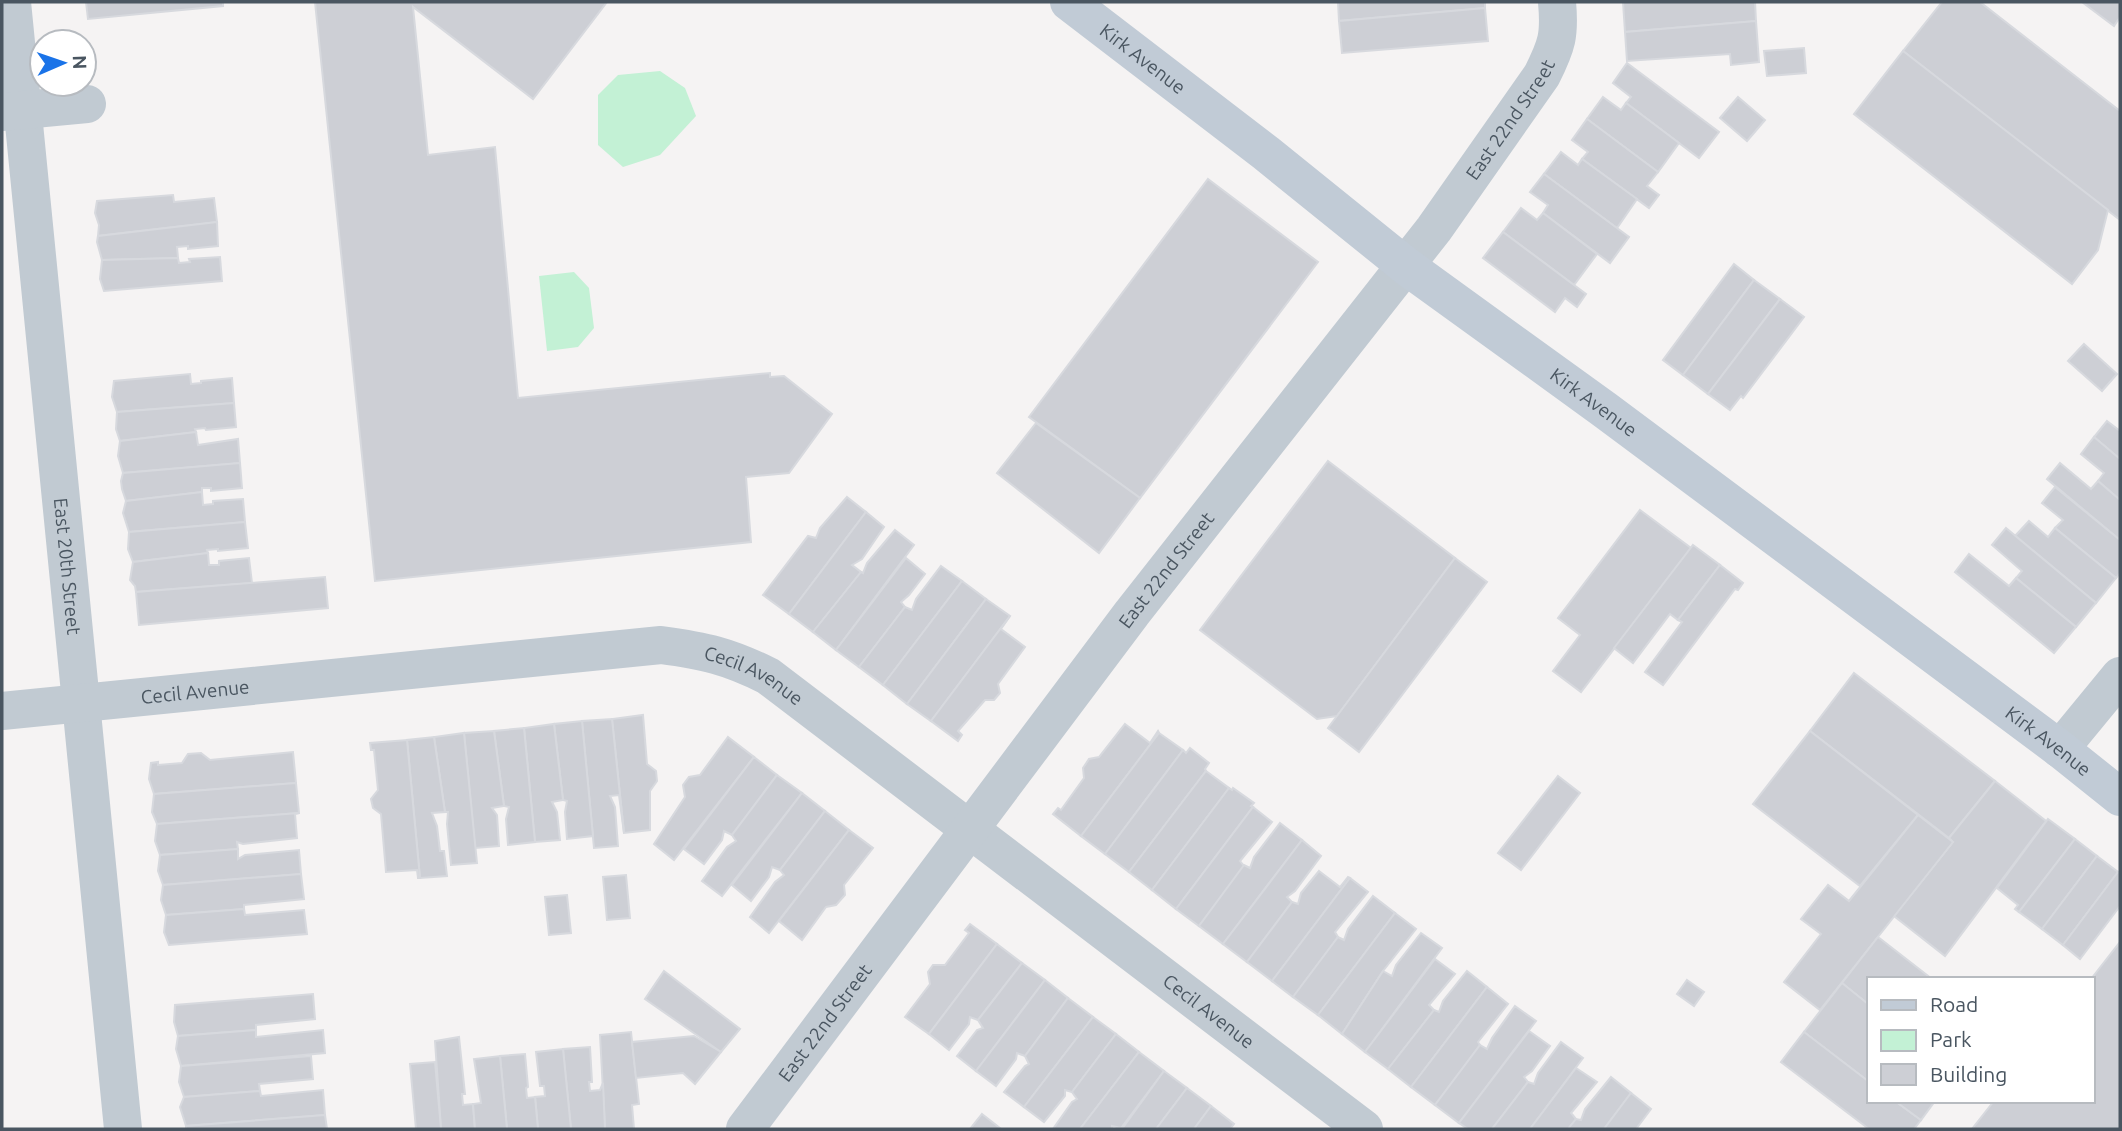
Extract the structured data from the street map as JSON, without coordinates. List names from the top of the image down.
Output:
{
  "streets": {
    "street": [
      "Kirk Avenue",
      "East 22nd Street",
      "East 20th Street",
      "Cecil Avenue"
    ]
  },
  "crossings": [
    ["Kirk Avenue", "East 22nd Street"],
    ["East 22nd Street", "Cecil Avenue"],
    ["East 20th Street", "Cecil Avenue"]
  ],
  "legend": ["Road", "Park", "Building"],
  "north": "right"
}
